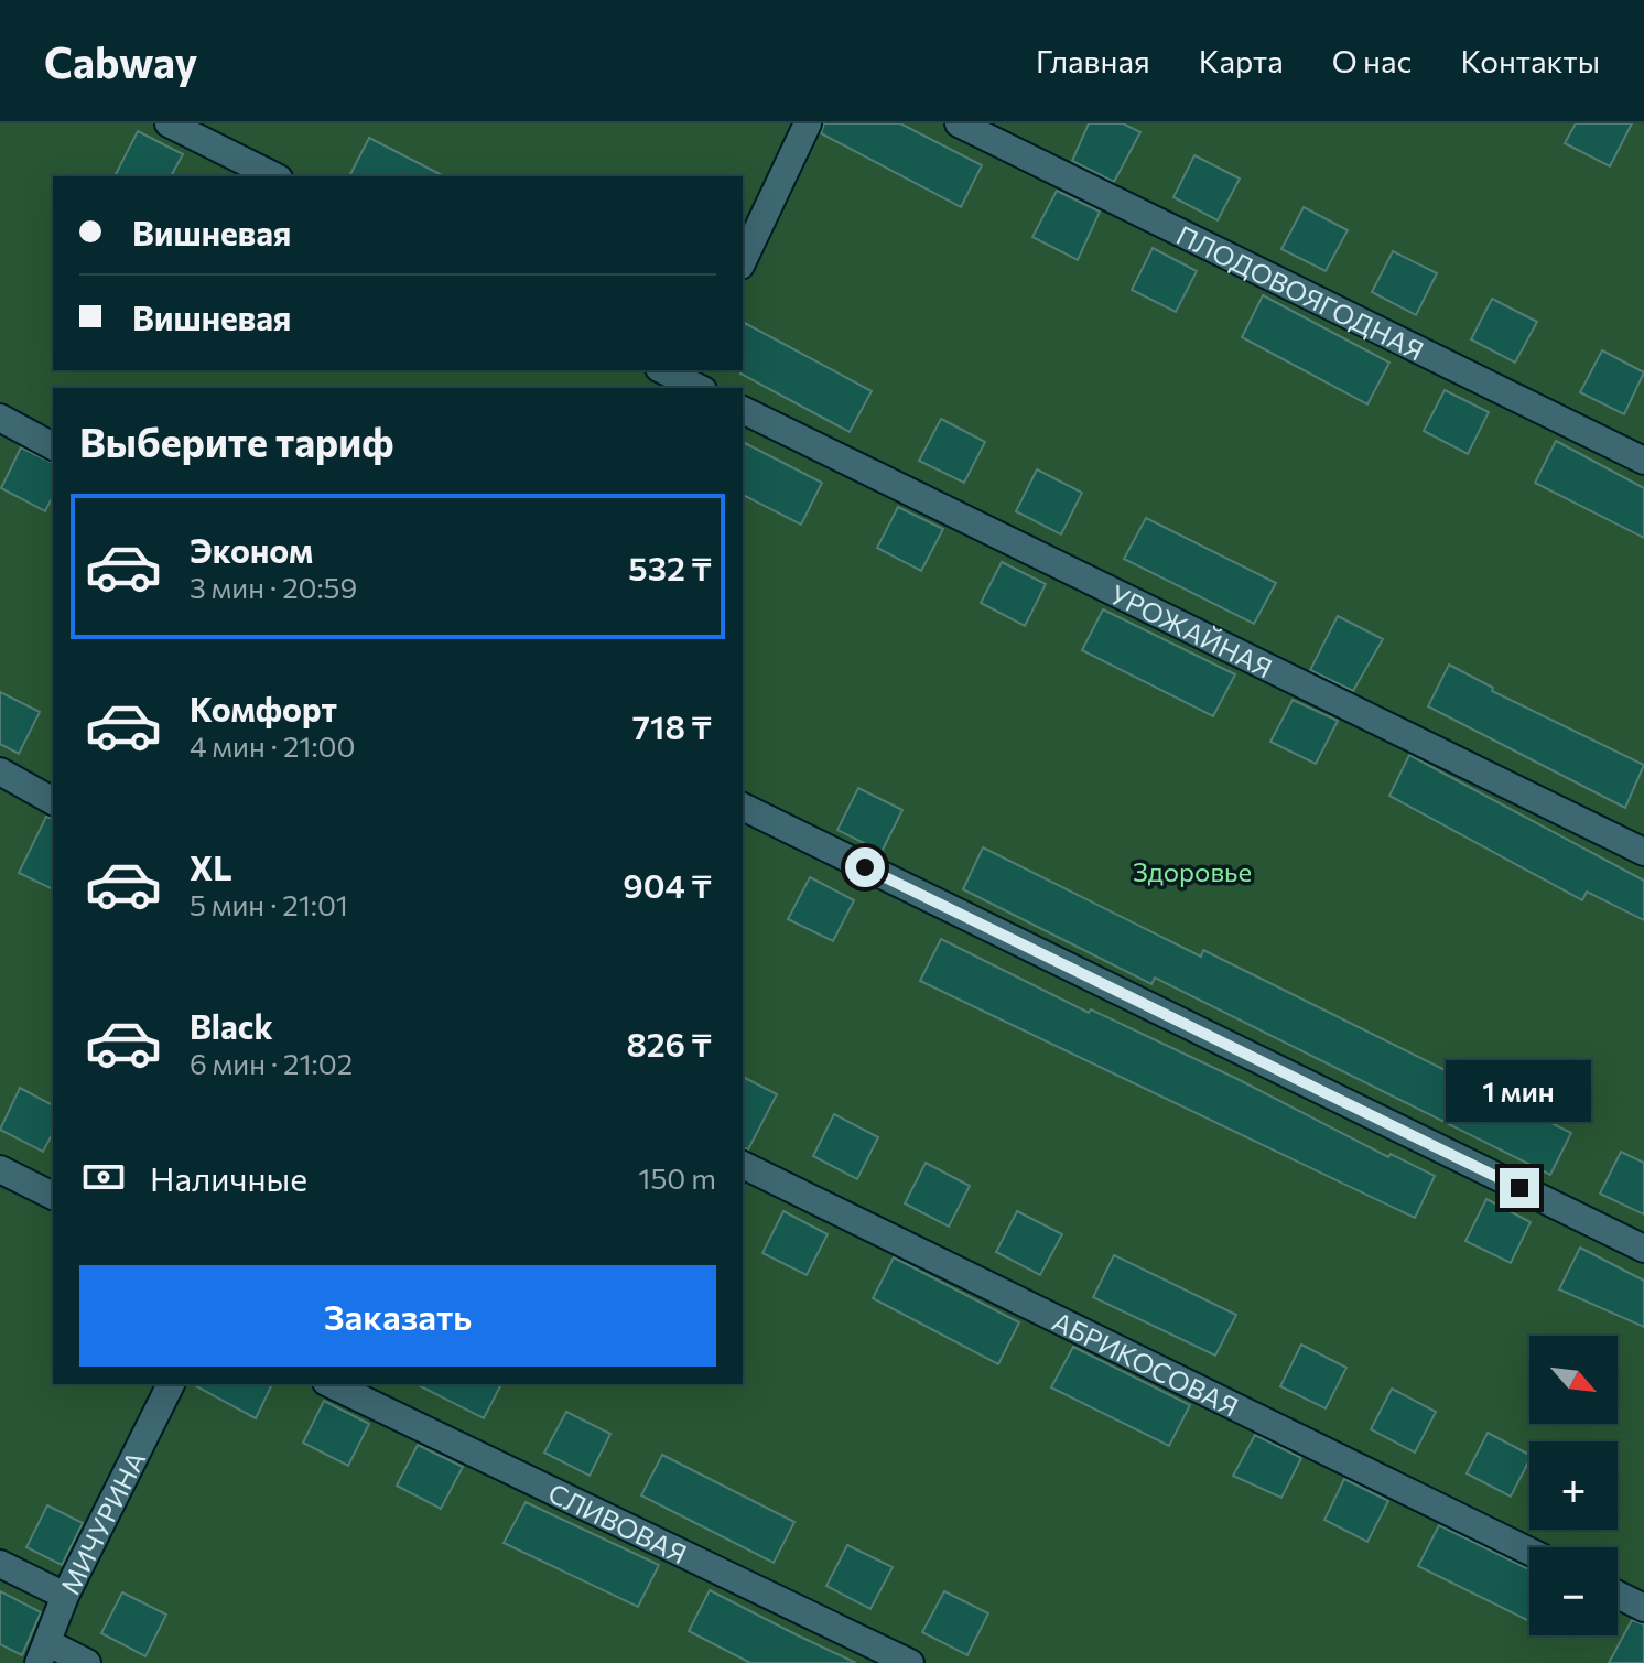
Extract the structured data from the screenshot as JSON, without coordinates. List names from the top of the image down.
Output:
{
  "streets": {
    "street": [
      "ПЛОДОВОЯГОДНАЯ",
      "УРОЖАЙНАЯ",
      "АБРИКОСОВАЯ",
      "МИЧУРИНА",
      "СЛИВОВАЯ"
    ]
  },
  "parks": ["Здоровье"],
  "north": "bottom right",
  "page": {
    "header": "Cabway",
    "nav": [
      "Главная",
      "Карта",
      "О нас",
      "Контакты"
    ],
    "banner": ["Вишневая", "Вишневая"],
    "heading": "Выберите тариф",
    "list": [
      {
        "name": "Эконом",
        "note": "3 мин · 20:59",
        "value": "532 ₸"
      },
      {
        "name": "Комфорт",
        "note": "4 мин · 21:00",
        "value": "718 ₸"
      },
      {
        "name": "XL",
        "note": "5 мин · 21:01",
        "value": "904 ₸"
      },
      {
        "name": "Black",
        "note": "6 мин · 21:02",
        "value": "826 ₸"
      }
    ],
    "bubble": "1 мин",
    "pay": ["Наличные", "150 m"],
    "buttons": "Заказать",
    "map_buttons": ["+", "−"]
  }
}
